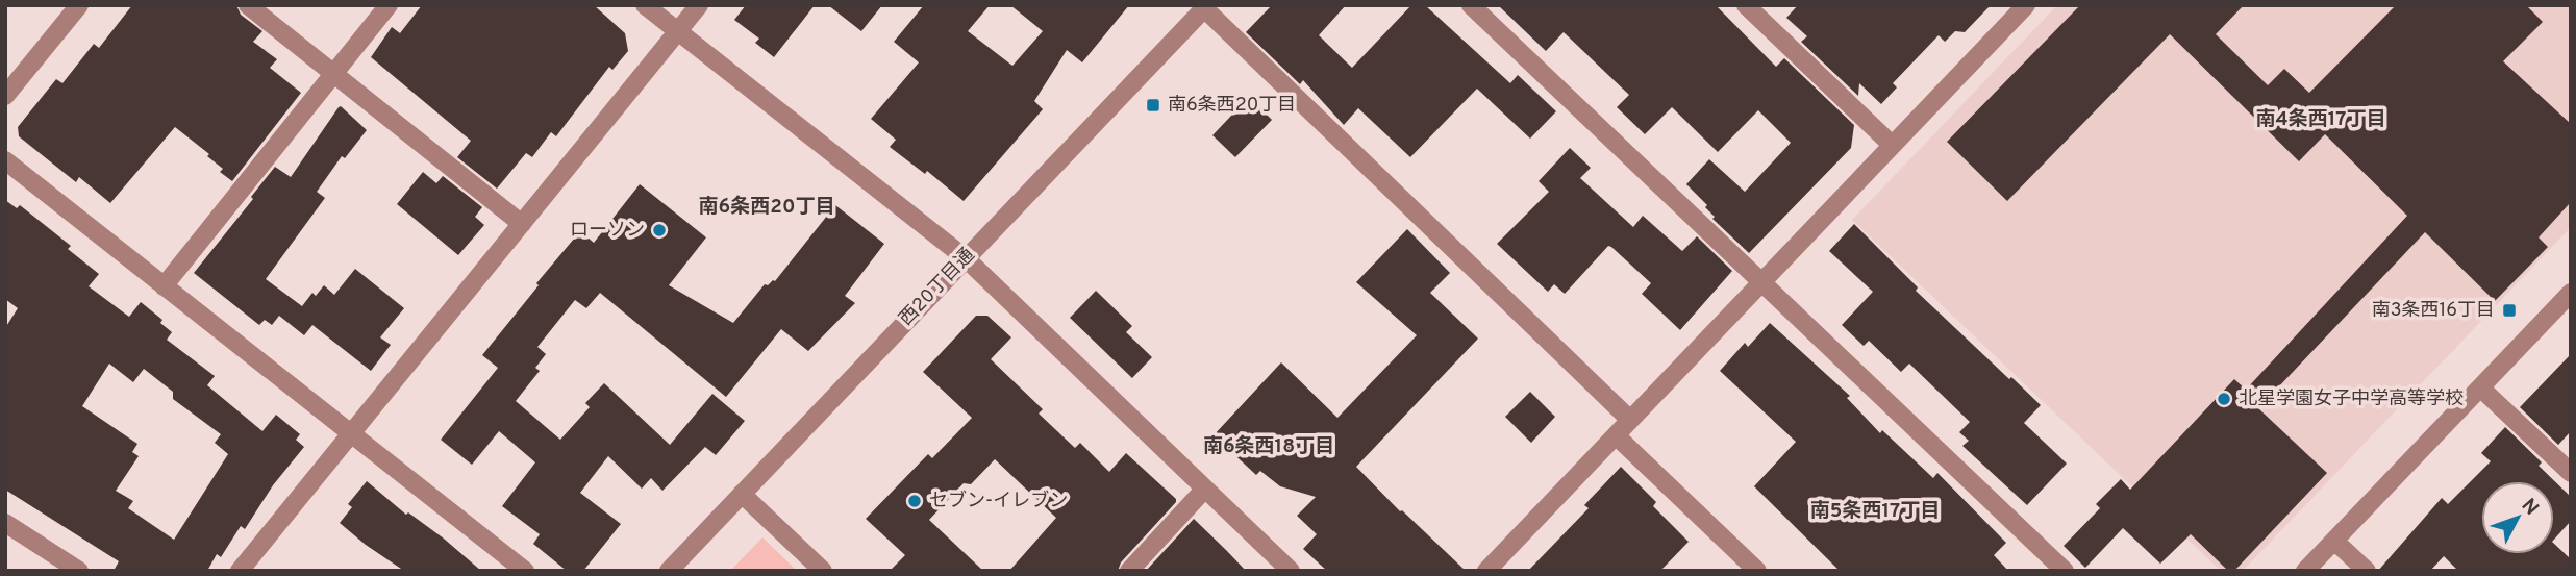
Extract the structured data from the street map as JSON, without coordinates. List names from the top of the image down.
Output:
{
  "streets": {
    "street": ["西20丁目通"]
  },
  "districts": [
    "南4条西17丁目",
    "南6条西20丁目",
    "南6条西18丁目",
    "南5条西17丁目"
  ],
  "places": {
    "transit": ["南6条西20丁目", "南3条西16丁目"],
    "other": ["ローソン", "北星学園女子中学高等学校", "セブン-イレブン"]
  },
  "north": "top right"
}
